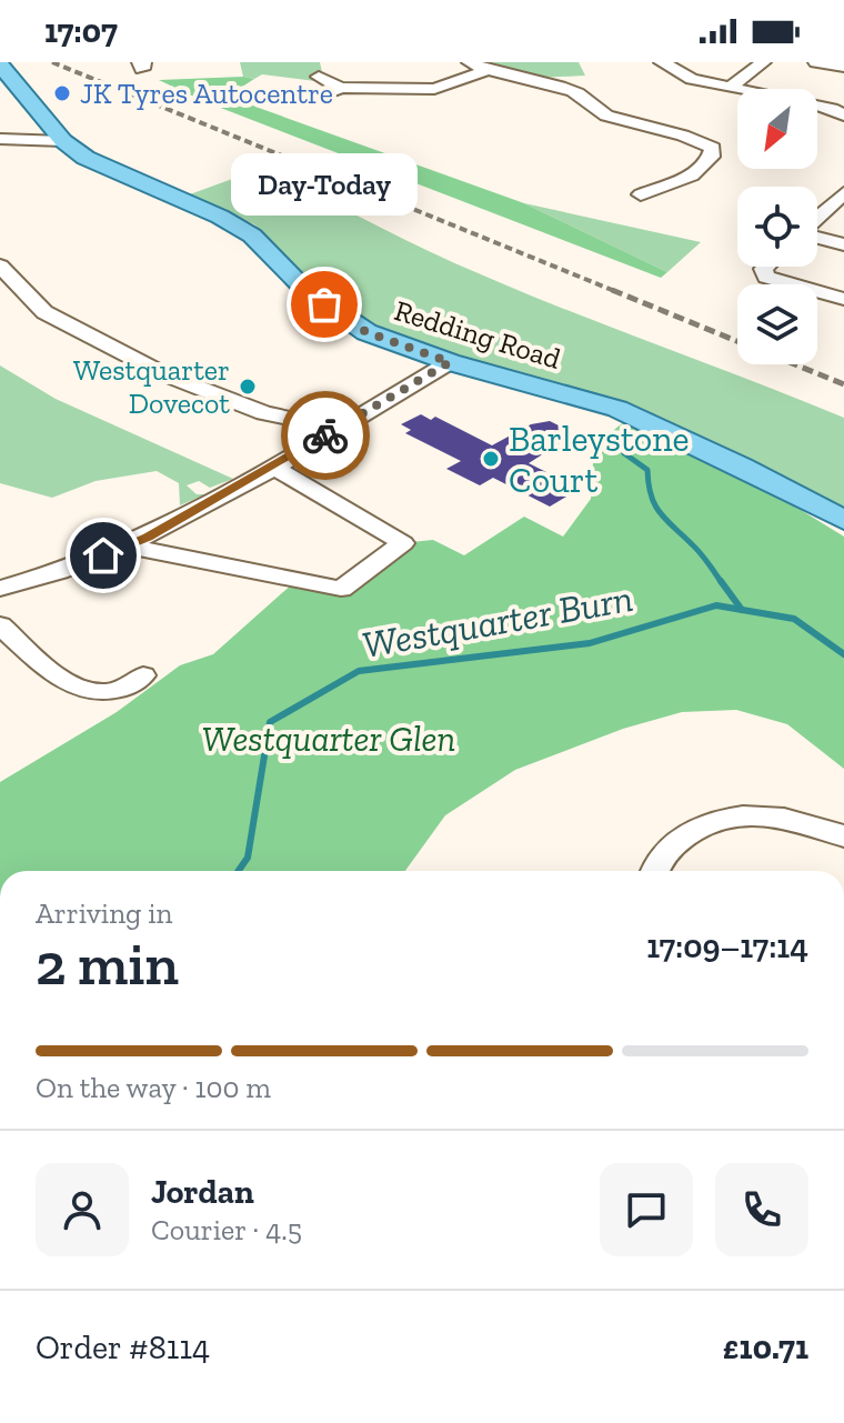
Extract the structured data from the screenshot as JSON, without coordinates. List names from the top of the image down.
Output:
{
  "streets": {
    "main road": ["Redding Road"]
  },
  "water": ["Westquarter Burn"],
  "parks": ["Westquarter Glen"],
  "places": [
    "JK Tyres Autocentre",
    "Day-Today",
    "Westquarter Dovecot",
    "Barleystone Court"
  ],
  "north": "bottom left",
  "page": {
    "status": "17:07",
    "bubble": "Day-Today",
    "heading": ["2 min", "Arriving in", "17:09–17:14"],
    "panel": [
      "Jordan",
      "Courier · 4.5",
      "Order #8114",
      "£10.71"
    ],
    "bar": "On the way · 100 m"
  }
}
